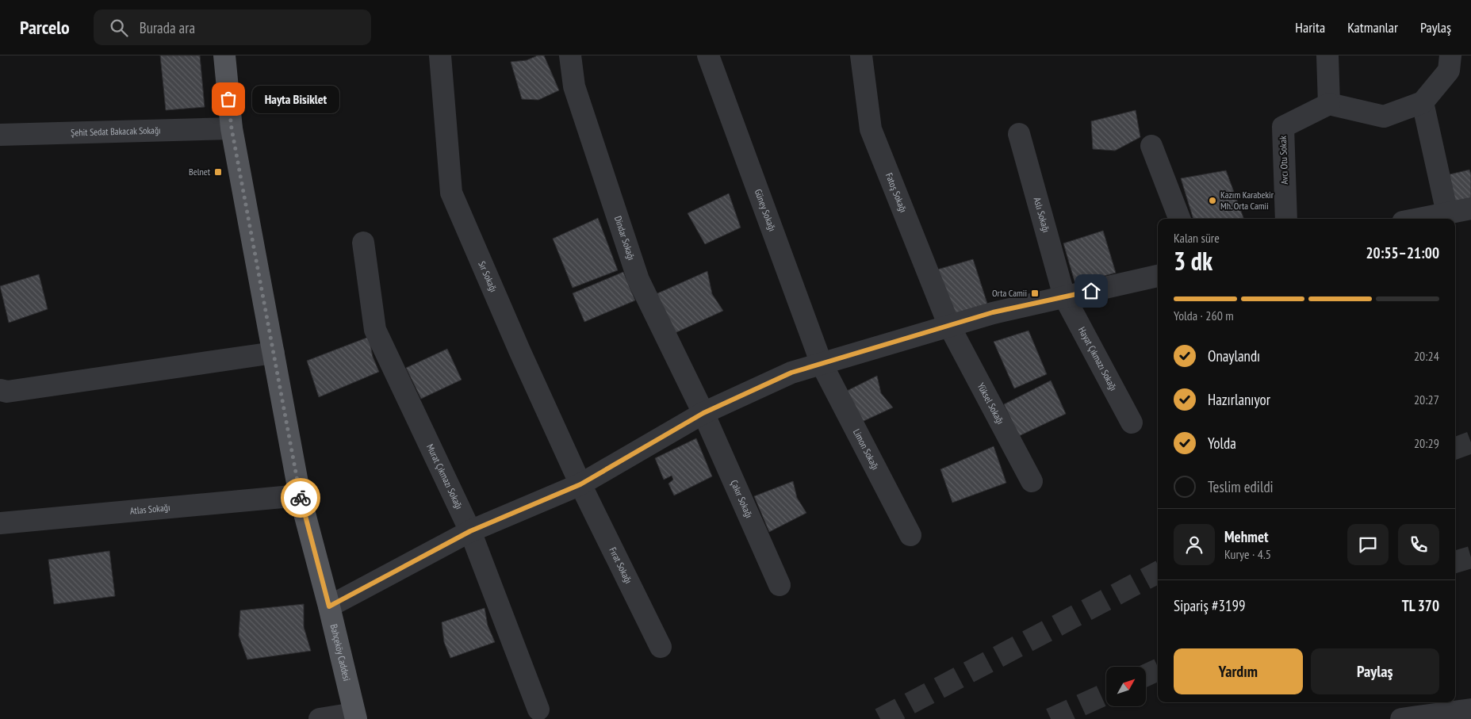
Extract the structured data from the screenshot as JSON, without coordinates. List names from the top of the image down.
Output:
{
  "streets": {
    "main road": ["Bahçeköy Caddesi"],
    "street": [
      "Şehit Sedat Bakacak Sokağı",
      "Avcı Otu Sokak",
      "Fatoş Sokağı",
      "Güney Sokağı",
      "Aslı Sokağı",
      "Dindar Sokağı",
      "Sır Sokağı",
      "Hayat Çıkmazı Sokağı",
      "Yüksel Sokağı",
      "Limon Sokağı",
      "Murat Çıkmazı Sokağı",
      "Çakır Sokağı",
      "Atlas Sokağı",
      "Fırat Sokağı"
    ]
  },
  "crossings": [
    ["Şehit Sedat Bakacak Sokağı", "Bahçeköy Caddesi"],
    ["Fatoş Sokağı", "Yüksel Sokağı"],
    ["Güney Sokağı", "Limon Sokağı"],
    ["Aslı Sokağı", "Hayat Çıkmazı Sokağı"],
    ["Dindar Sokağı", "Çakır Sokağı"],
    ["Sır Sokağı", "Fırat Sokağı"],
    ["Atlas Sokağı", "Bahçeköy Caddesi"]
  ],
  "places": {
    "other": ["Hayta Bisiklet", "Kazım Karabekir Mh. Orta Camii"],
    "transit": ["Belnet", "Orta Camii"]
  },
  "north": "top right",
  "page": {
    "header": "Parcelo",
    "search": "Burada ara",
    "nav": ["Harita", "Katmanlar", "Paylaş"],
    "bubble": "Hayta Bisiklet",
    "heading": ["3 dk", "Kalan süre", "20:55–21:00"],
    "panel": [
      "Mehmet",
      "Kurye · 4.5",
      "Sipariş #3199",
      "TL 370"
    ],
    "bar": "Yolda · 260 m",
    "list": [
      ["Onaylandı", "20:24"],
      ["Hazırlanıyor", "20:27"],
      ["Yolda", "20:29"],
      "Teslim edildi"
    ],
    "buttons": ["Yardım", "Paylaş"]
  }
}
